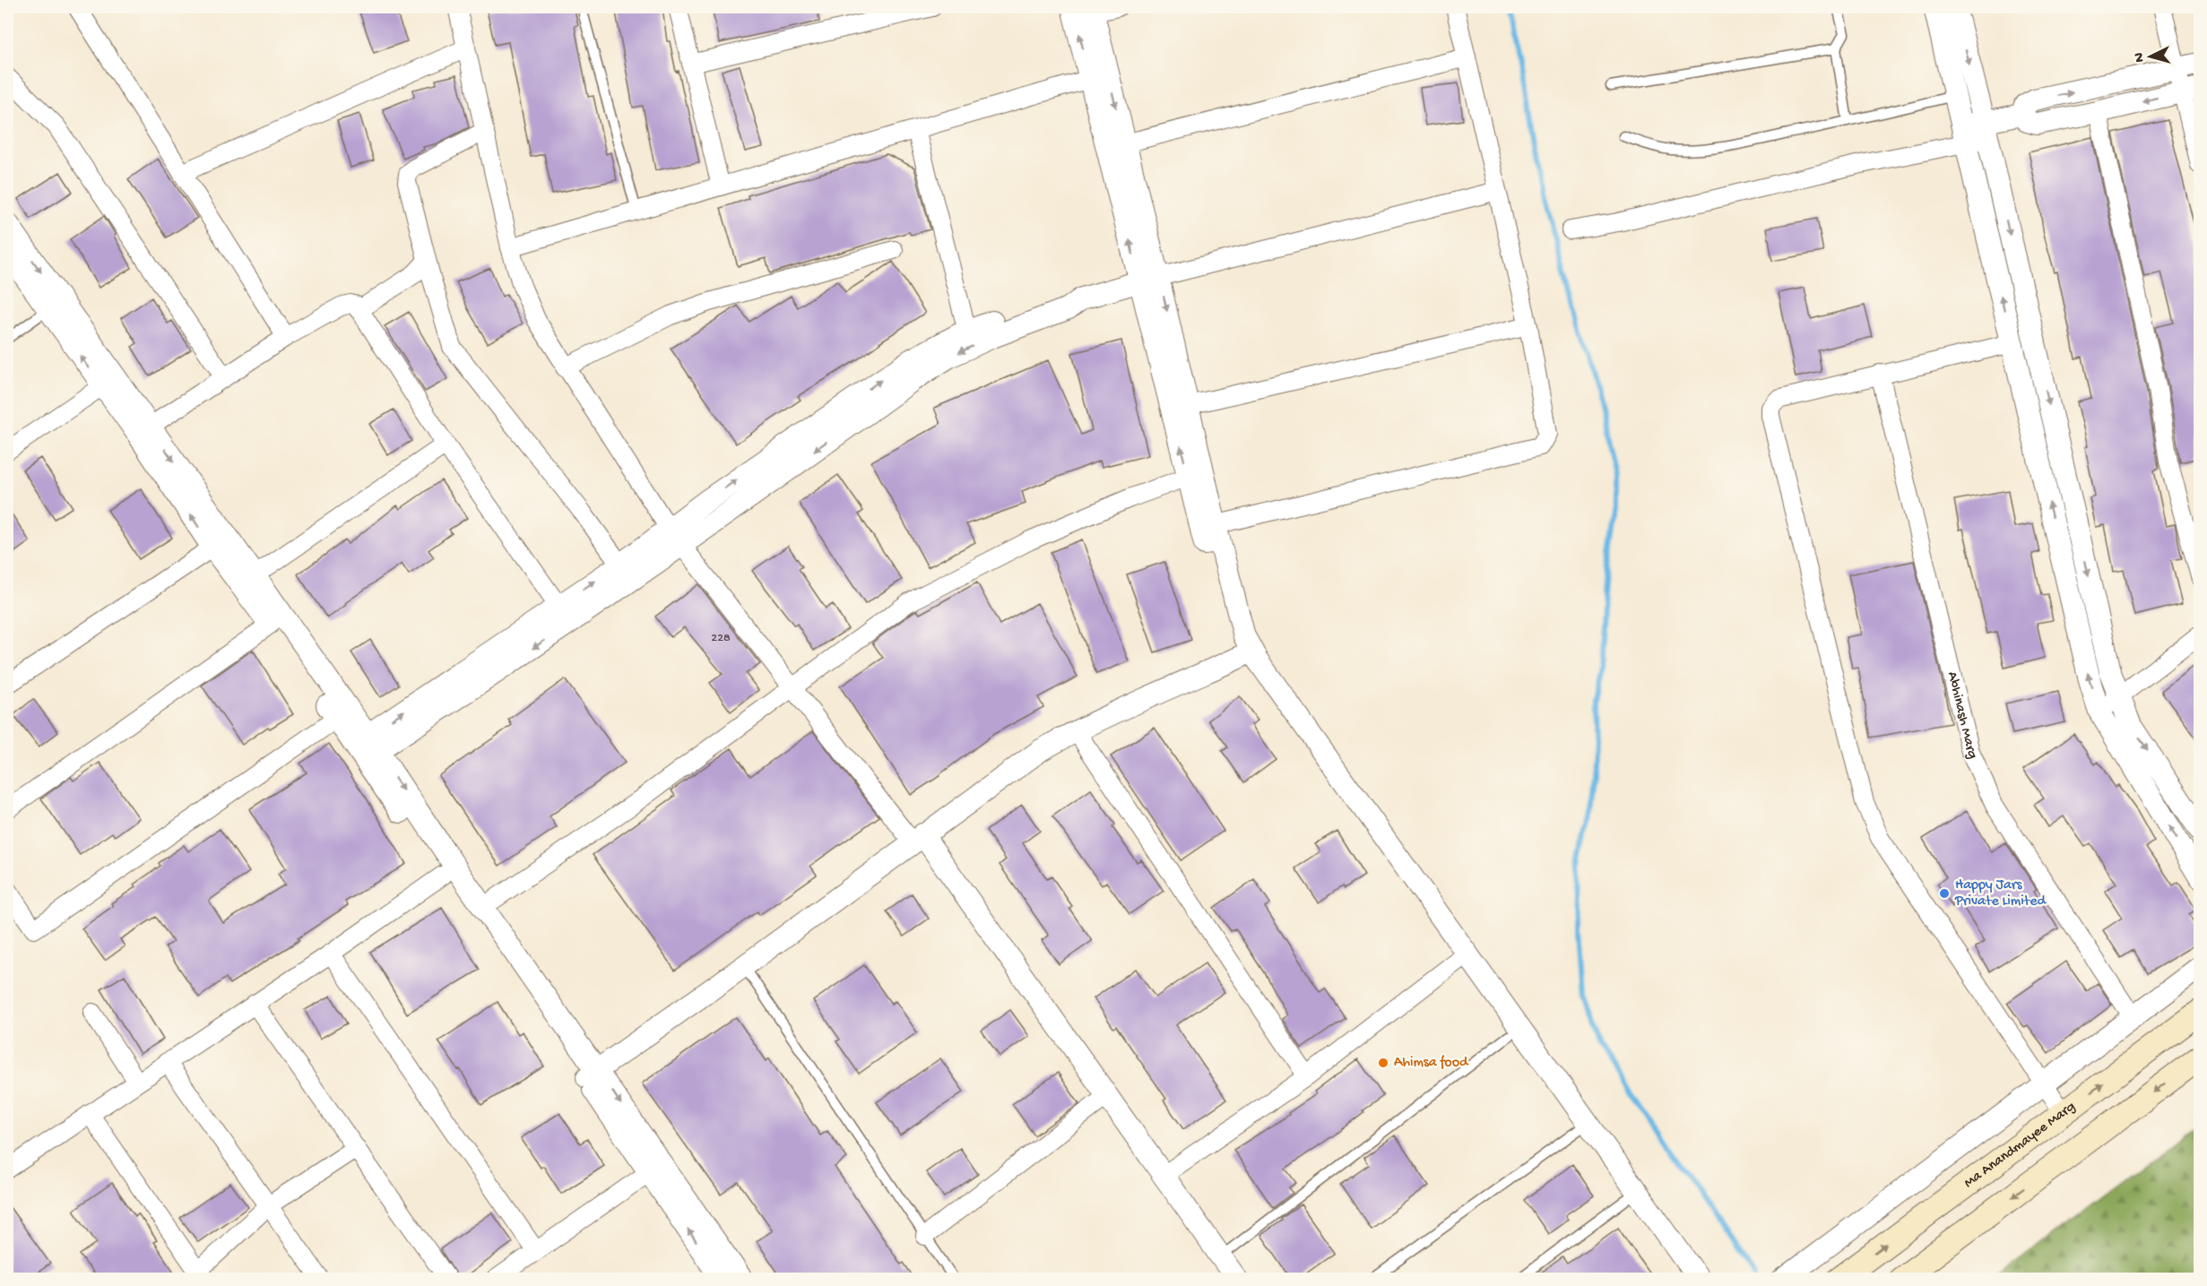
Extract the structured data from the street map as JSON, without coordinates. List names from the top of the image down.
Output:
{
  "streets": {
    "main road": ["Ma Anandmayee Marg"],
    "street": ["Abhinash Marg"]
  },
  "places": ["Happy Jars Private Limited", "Ahimsa food"],
  "house_numbers": ["228"],
  "north": "left"
}
